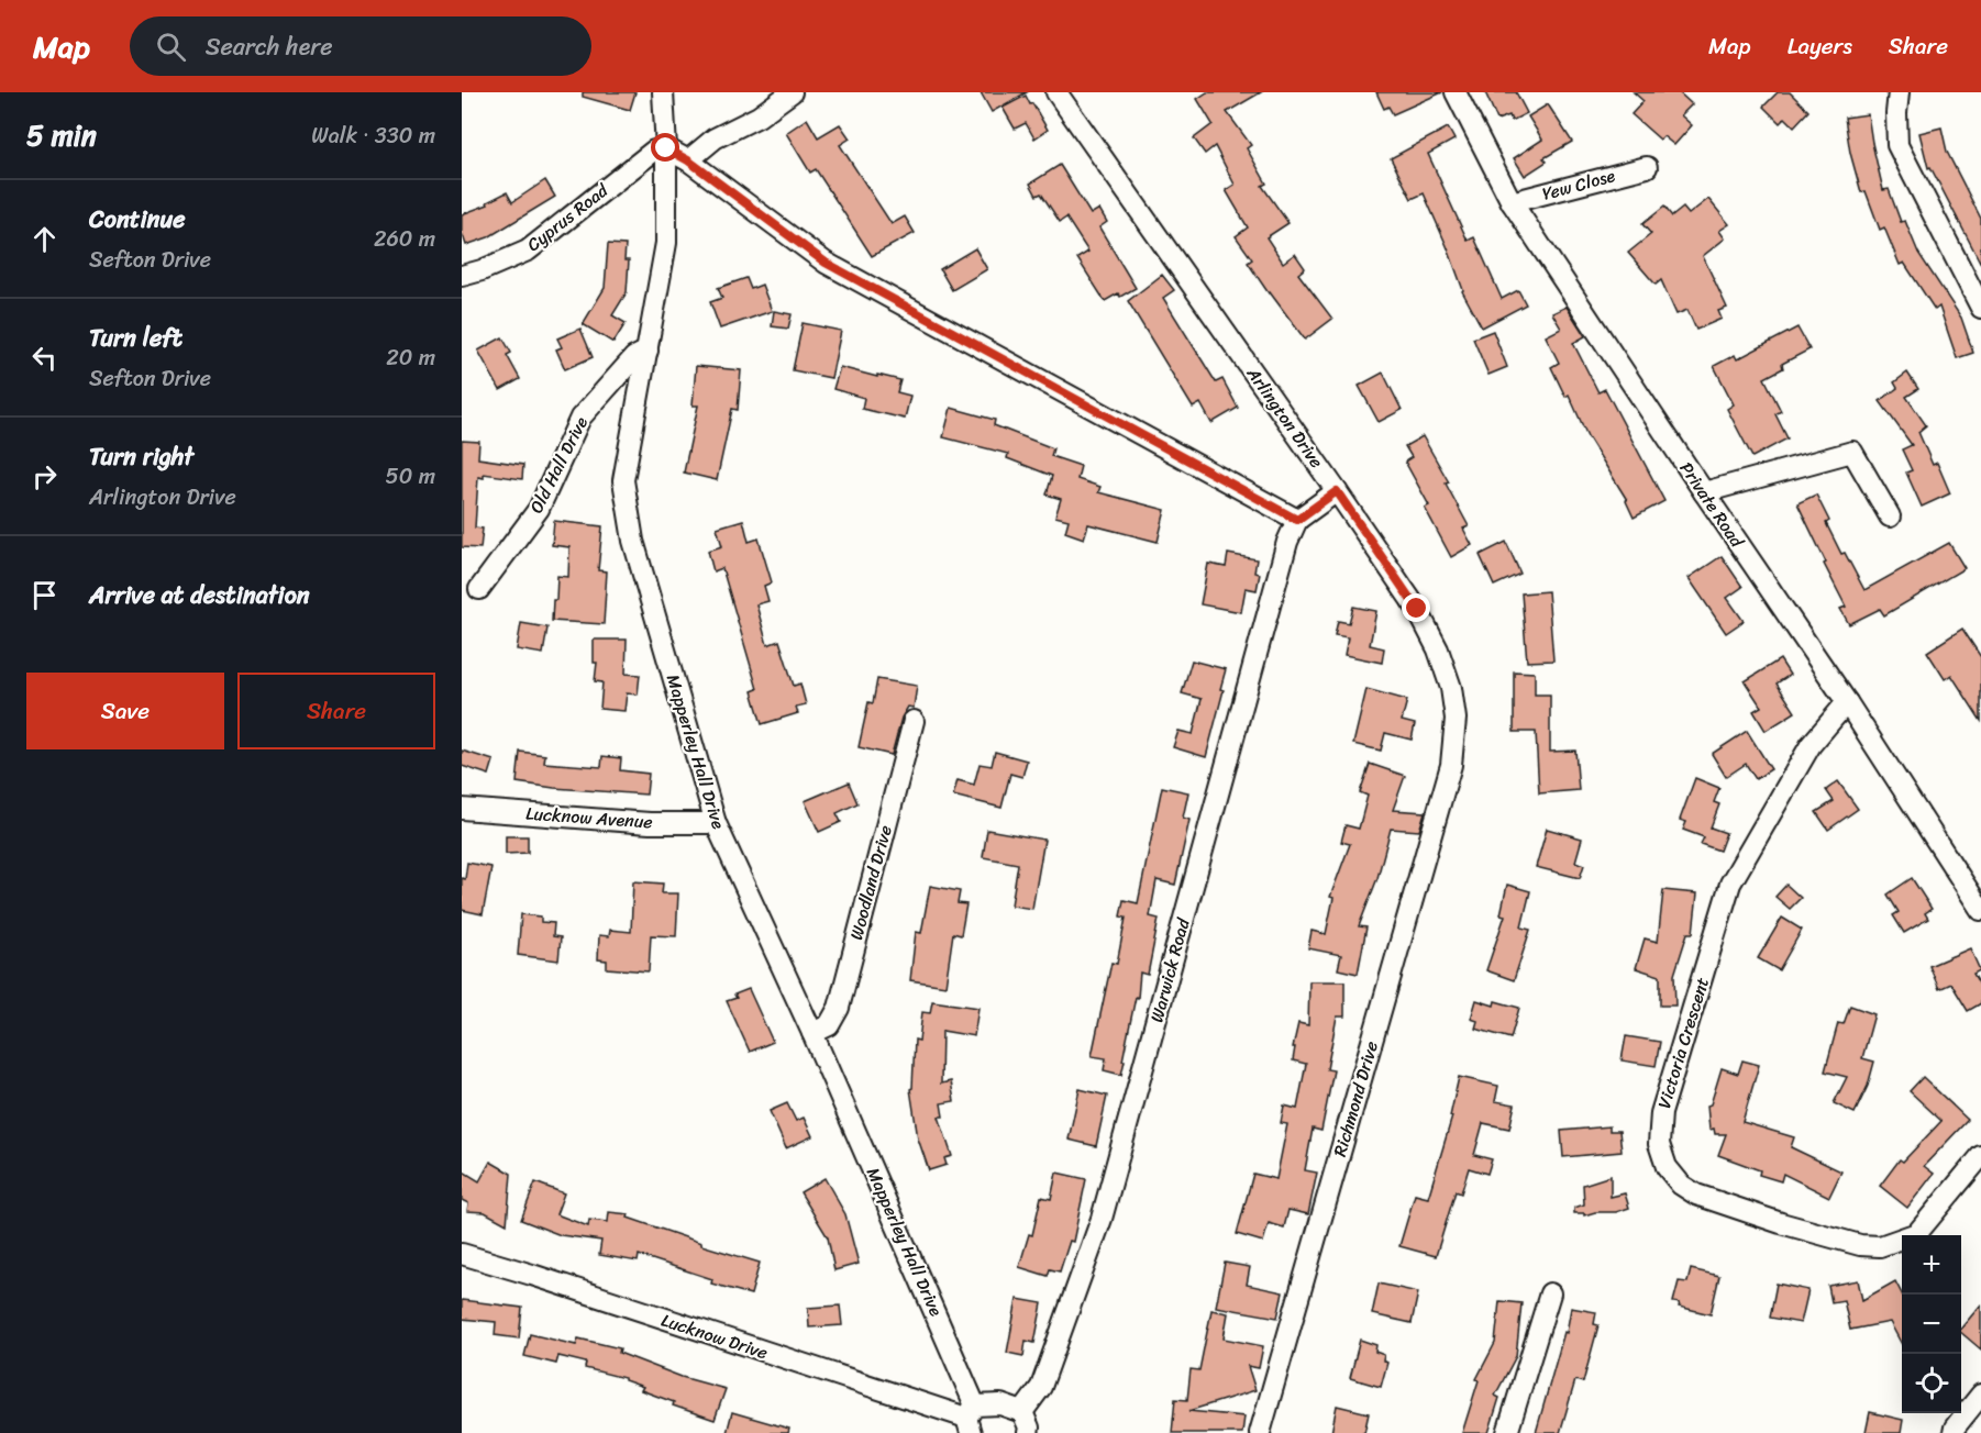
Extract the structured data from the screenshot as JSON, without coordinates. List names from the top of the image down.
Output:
{
  "streets": {
    "street": [
      "Yew Close",
      "Cyprus Road",
      "Arlington Drive",
      "Old Hall Drive",
      "Private Road",
      "Mapperley Hall Drive",
      "Lucknow Avenue",
      "Woodland Drive",
      "Warwick Road",
      "Victoria Crescent",
      "Richmond Drive",
      "Lucknow Drive"
    ]
  },
  "crossings": [
    ["Yew Close", "Private Road"],
    ["Cyprus Road", "Mapperley Hall Drive"],
    ["Arlington Drive", "Richmond Drive"],
    ["Old Hall Drive", "Mapperley Hall Drive"],
    ["Private Road", "Victoria Crescent"],
    ["Mapperley Hall Drive", "Lucknow Avenue"],
    ["Mapperley Hall Drive", "Woodland Drive"],
    ["Mapperley Hall Drive", "Lucknow Drive"],
    ["Warwick Road", "Lucknow Drive"]
  ],
  "page": {
    "header": "Map",
    "search": "Search here",
    "nav": ["Map", "Layers", "Share"],
    "heading": ["5 min", "Walk · 330 m"],
    "list": [
      ["Continue", "Sefton Drive", "260 m"],
      ["Turn left", "Sefton Drive", "20 m"],
      ["Turn right", "Arlington Drive", "50 m"],
      "Arrive at destination"
    ],
    "buttons": ["Save", "Share"],
    "map_buttons": ["+", "−"]
  }
}
